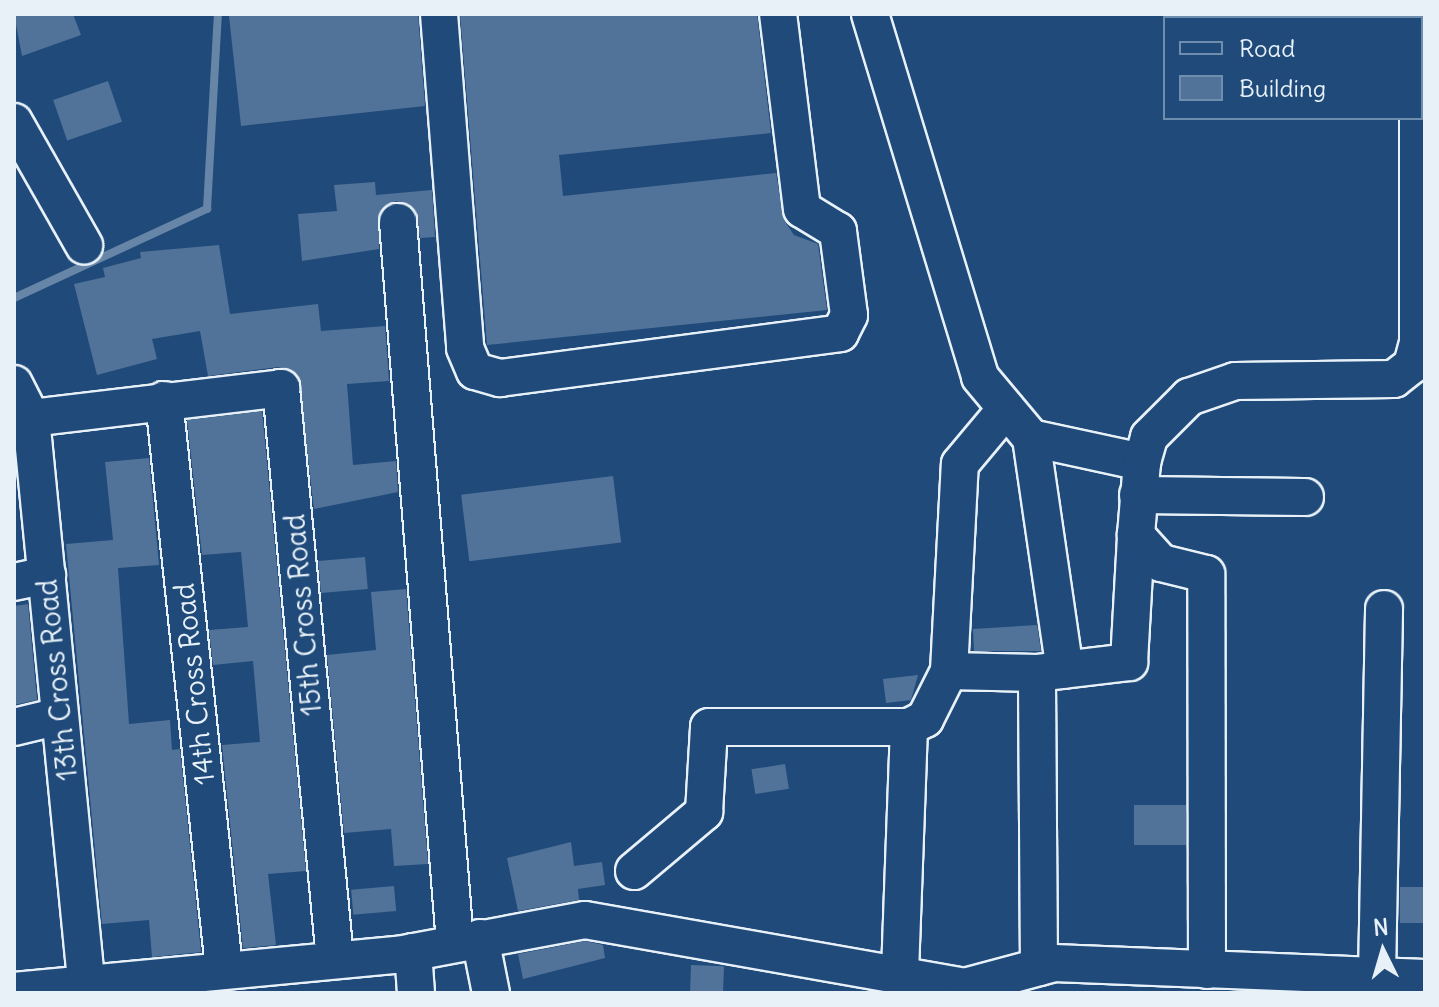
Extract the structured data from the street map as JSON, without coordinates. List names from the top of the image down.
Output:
{
  "streets": {
    "street": ["15th Cross Road", "13th Cross Road", "14th Cross Road"]
  },
  "crossings": [
    ["15th Cross Road", "14th Cross Road"]
  ],
  "legend": ["Road", "Building"],
  "north": "top"
}
